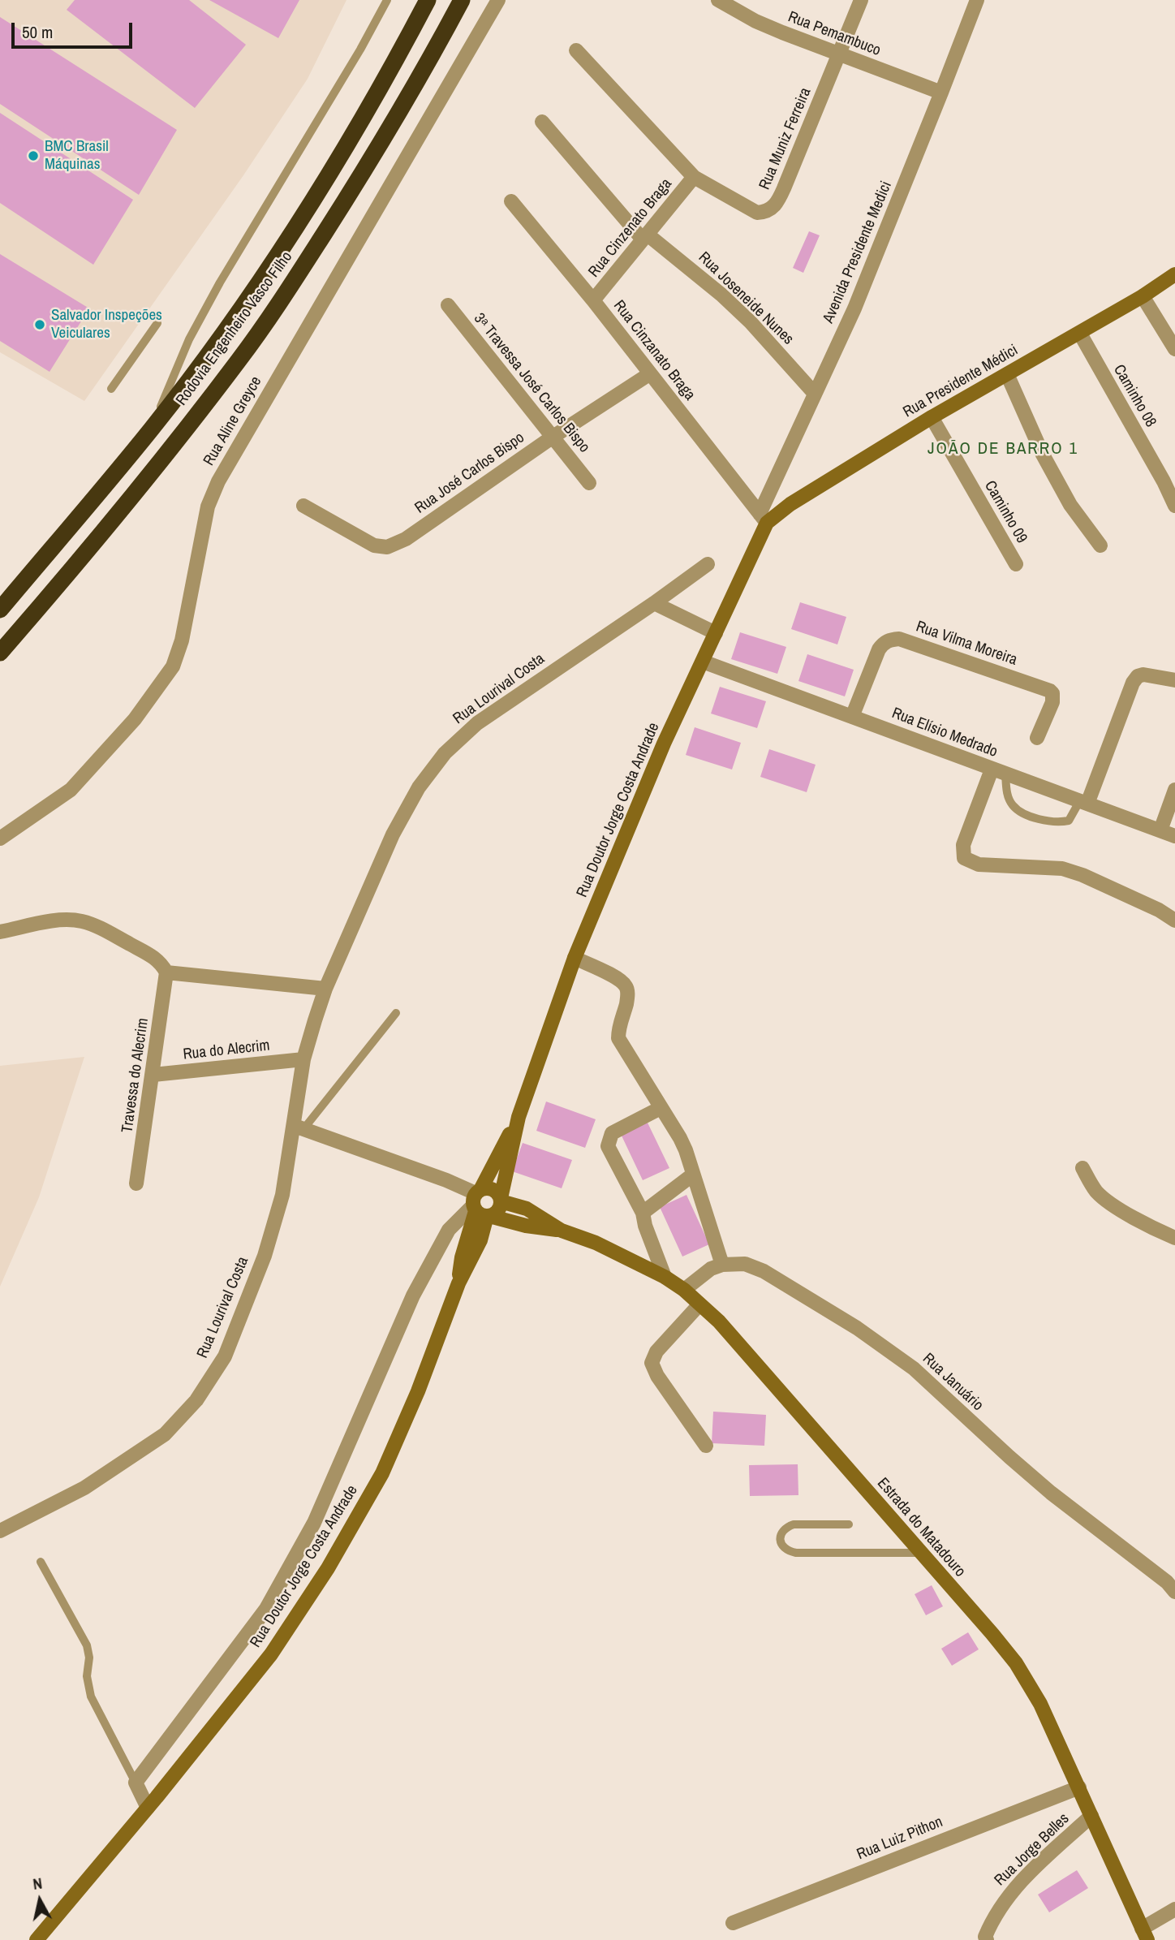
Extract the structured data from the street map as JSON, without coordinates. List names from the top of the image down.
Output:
{
  "streets": {
    "highway": ["Rodovia Engenheiro Vasco Filho"],
    "main road": ["Rua Presidente Médici", "Rua Doutor Jorge Costa Andrade", "Estrada do Matadouro"],
    "street": [
      "Rua Pemambuco",
      "Rua Muniz Ferreira",
      "Rua Cinzenato Braga",
      "Avenida Presidente Medici",
      "Rua Joseneide Nunes",
      "Rua Cinzanato Braga",
      "3ᵃ Travessa José Carlos Bispo",
      "Caminho 08",
      "Rua Aline Greyce",
      "Rua José Carlos Bispo",
      "Caminho 09",
      "Rua Vilma Moreira",
      "Rua Lourival Costa",
      "Rua Elísio Medrado",
      "Rua do Alecrim",
      "Travessa do Alecrim",
      "Rua Januário",
      "Rua Luiz Pithon",
      "Rua Jorge Belles"
    ]
  },
  "crossings": [
    ["Rua Pemambuco", "Rua Muniz Ferreira"],
    ["Rua Pemambuco", "Avenida Presidente Medici"],
    ["Rua Muniz Ferreira", "Rua Cinzenato Braga"],
    ["Rua Cinzenato Braga", "Rua Joseneide Nunes"],
    ["Rua Cinzenato Braga", "Rua Cinzanato Braga"],
    ["Avenida Presidente Medici", "Rua Joseneide Nunes"],
    ["Avenida Presidente Medici", "Rua Cinzanato Braga"],
    ["Avenida Presidente Medici", "Rua Presidente Médici"],
    ["Avenida Presidente Medici", "Rua Doutor Jorge Costa Andrade"],
    ["Rua Cinzanato Braga", "Rua Presidente Médici"],
    ["Rua Cinzanato Braga", "Rua José Carlos Bispo"],
    ["Rua Cinzanato Braga", "Rua Doutor Jorge Costa Andrade"],
    ["Rua Presidente Médici", "Caminho 08"],
    ["Rua Presidente Médici", "Caminho 09"],
    ["Rua Presidente Médici", "Rua Doutor Jorge Costa Andrade"],
    ["3ᵃ Travessa José Carlos Bispo", "Rua José Carlos Bispo"],
    ["Rua Vilma Moreira", "Rua Elísio Medrado"],
    ["Rua Lourival Costa", "Rua do Alecrim"],
    ["Rua Elísio Medrado", "Rua Doutor Jorge Costa Andrade"],
    ["Rua Doutor Jorge Costa Andrade", "Estrada do Matadouro"],
    ["Rua do Alecrim", "Travessa do Alecrim"],
    ["Estrada do Matadouro", "Rua Luiz Pithon"],
    ["Estrada do Matadouro", "Rua Jorge Belles"]
  ],
  "districts": ["JOÃO DE BARRO 1"],
  "places": ["BMC Brasil Máquinas", "Salvador Inspeções Veiculares"],
  "scale_bar": "50 m",
  "north": "top"
}
